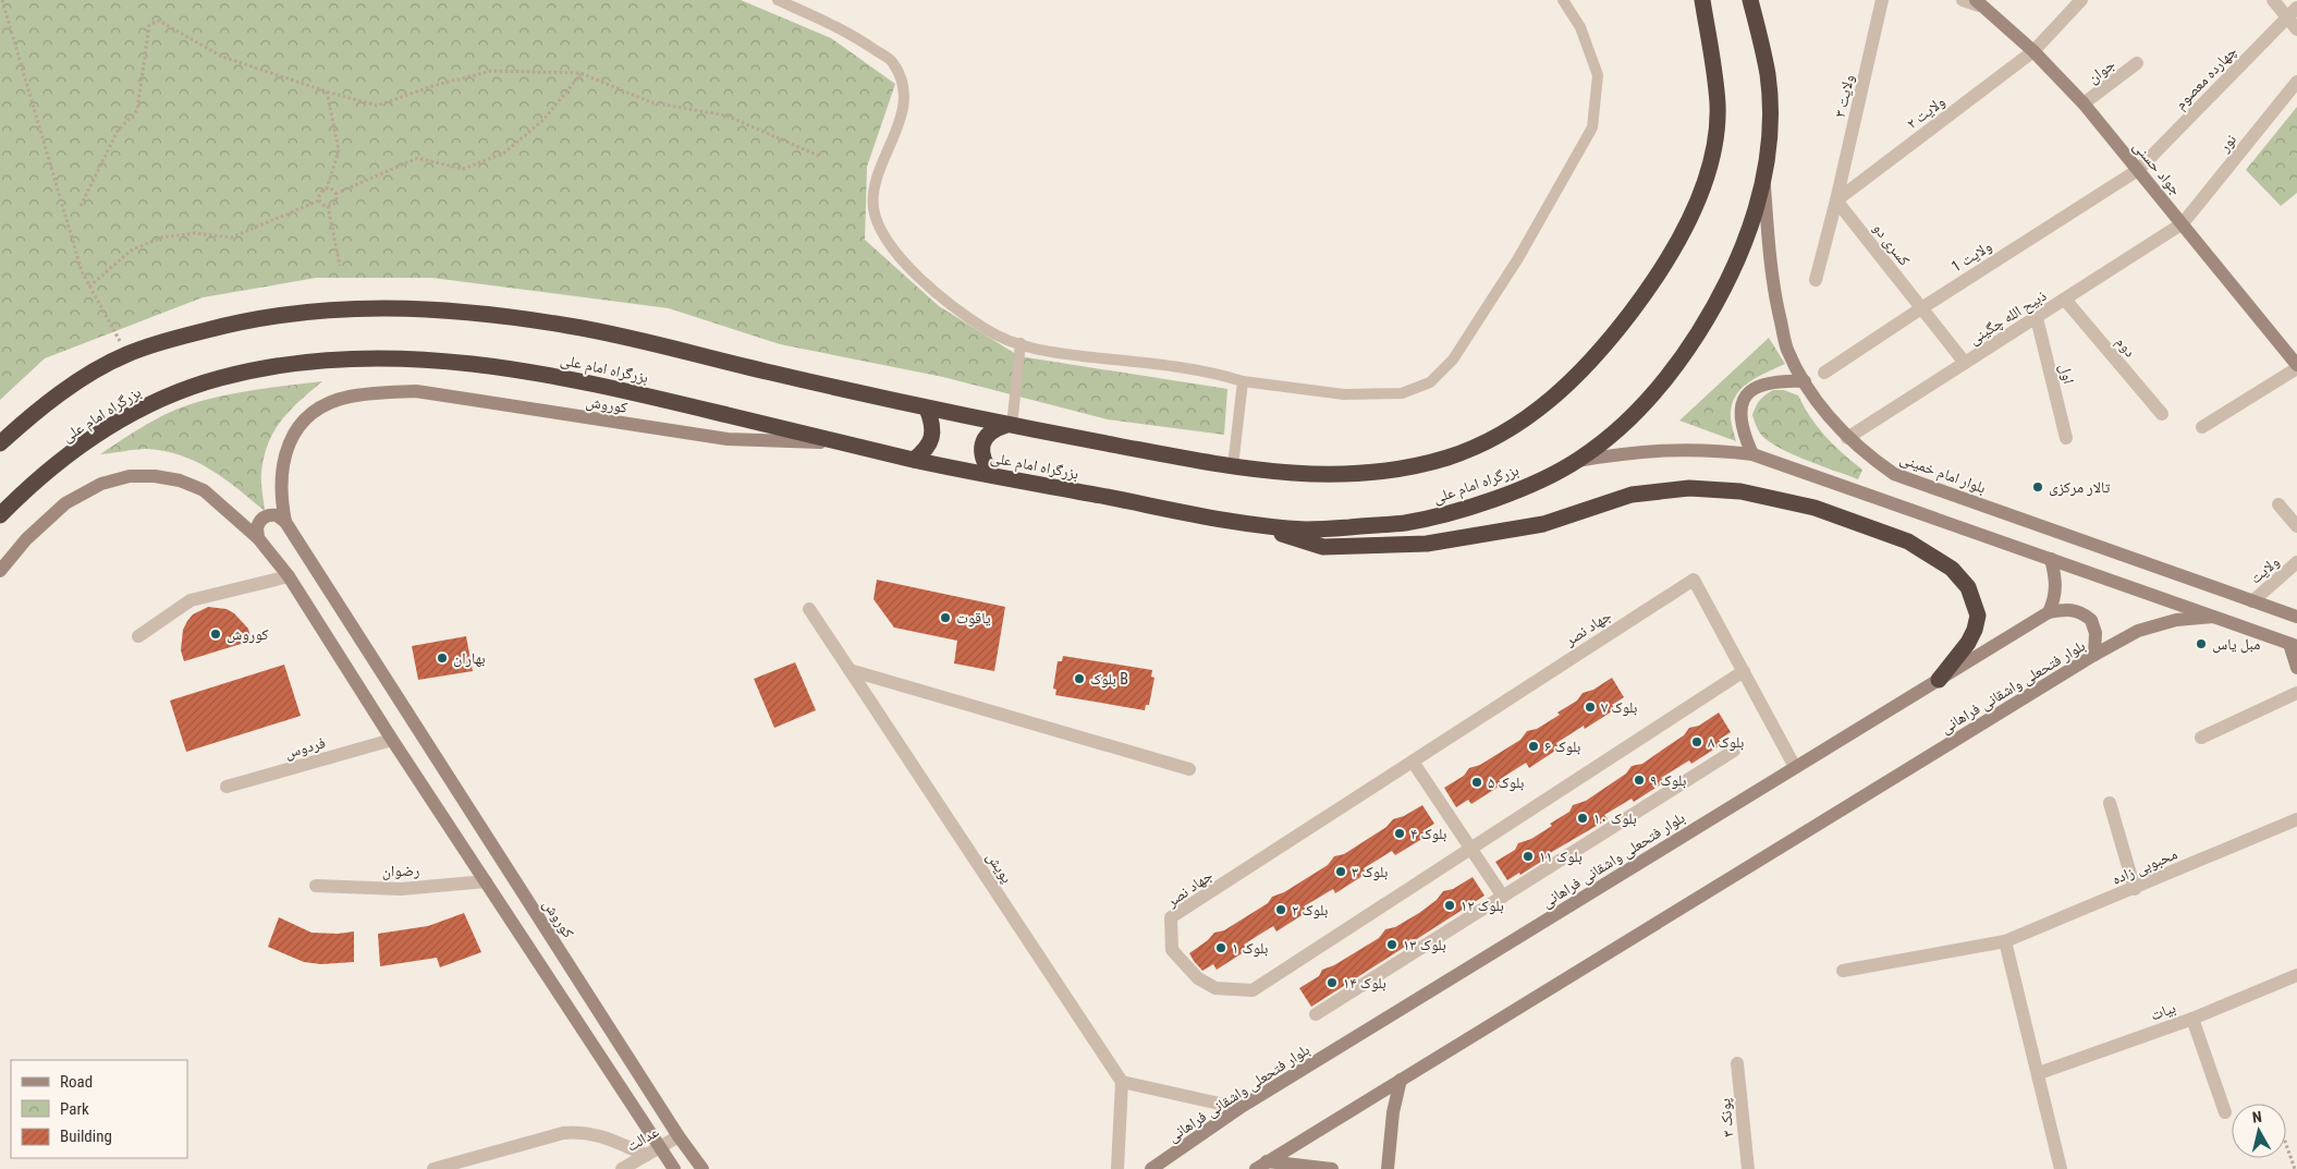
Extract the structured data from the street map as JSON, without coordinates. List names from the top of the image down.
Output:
{
  "streets": {
    "highway": ["بزرگراه امام علی"],
    "main road": [
      "جواد حسنی",
      "کوروش",
      "بلوار امام خمینی",
      "بلوار فتحعلی واشقانی فراهانی"
    ],
    "street": [
      "جوان",
      "چهارده معصوم",
      "ولایت ۳",
      "ولایت ۲",
      "نور",
      "کسری دو",
      "ولایت 1",
      "ذبیح الله چگینی",
      "دوم",
      "اول",
      "ولایت",
      "جهاد نصر",
      "فردوس",
      "محبوبی زاده",
      "پویش",
      "رضوان",
      "بیات",
      "پونک ۳",
      "عدالت"
    ]
  },
  "crossings": [
    ["جوان", "جواد حسنی"],
    ["چهارده معصوم", "جواد حسنی"],
    ["چهارده معصوم", "ولایت 1"],
    ["ولایت ۳", "ولایت ۲"],
    ["ولایت ۳", "کسری دو"],
    ["ولایت ۲", "جواد حسنی"],
    ["ولایت ۲", "کسری دو"],
    ["نور", "جواد حسنی"],
    ["نور", "ذبیح الله چگینی"],
    ["جواد حسنی", "ولایت 1"],
    ["جواد حسنی", "ذبیح الله چگینی"],
    ["کسری دو", "ولایت 1"],
    ["کسری دو", "ذبیح الله چگینی"],
    ["ذبیح الله چگینی", "دوم"],
    ["ذبیح الله چگینی", "اول"],
    ["ذبیح الله چگینی", "بلوار امام خمینی"],
    ["بزرگراه امام علی", "کوروش"],
    ["بزرگراه امام علی", "بلوار امام خمینی"],
    ["کوروش", "عدالت"],
    ["بلوار امام خمینی", "ولایت"],
    ["جهاد نصر", "بلوار فتحعلی واشقانی فراهانی"]
  ],
  "places": [
    "تالار مرکزی",
    "یاقوت",
    "کوروش",
    "مبل یاس",
    "بهاران",
    "بلوک B",
    "بلوک ۷",
    "بلوک ۸",
    "بلوک ۶",
    "بلوک ۹",
    "بلوک ۵",
    "بلوک ۱۰",
    "بلوک ۴",
    "بلوک ۱۱",
    "بلوک ۳",
    "بلوک ۱۲",
    "بلوک ۲",
    "بلوک ۱۳",
    "بلوک ۱",
    "بلوک ۱۴"
  ],
  "legend": ["Road", "Park", "Building"],
  "north": "top"
}
